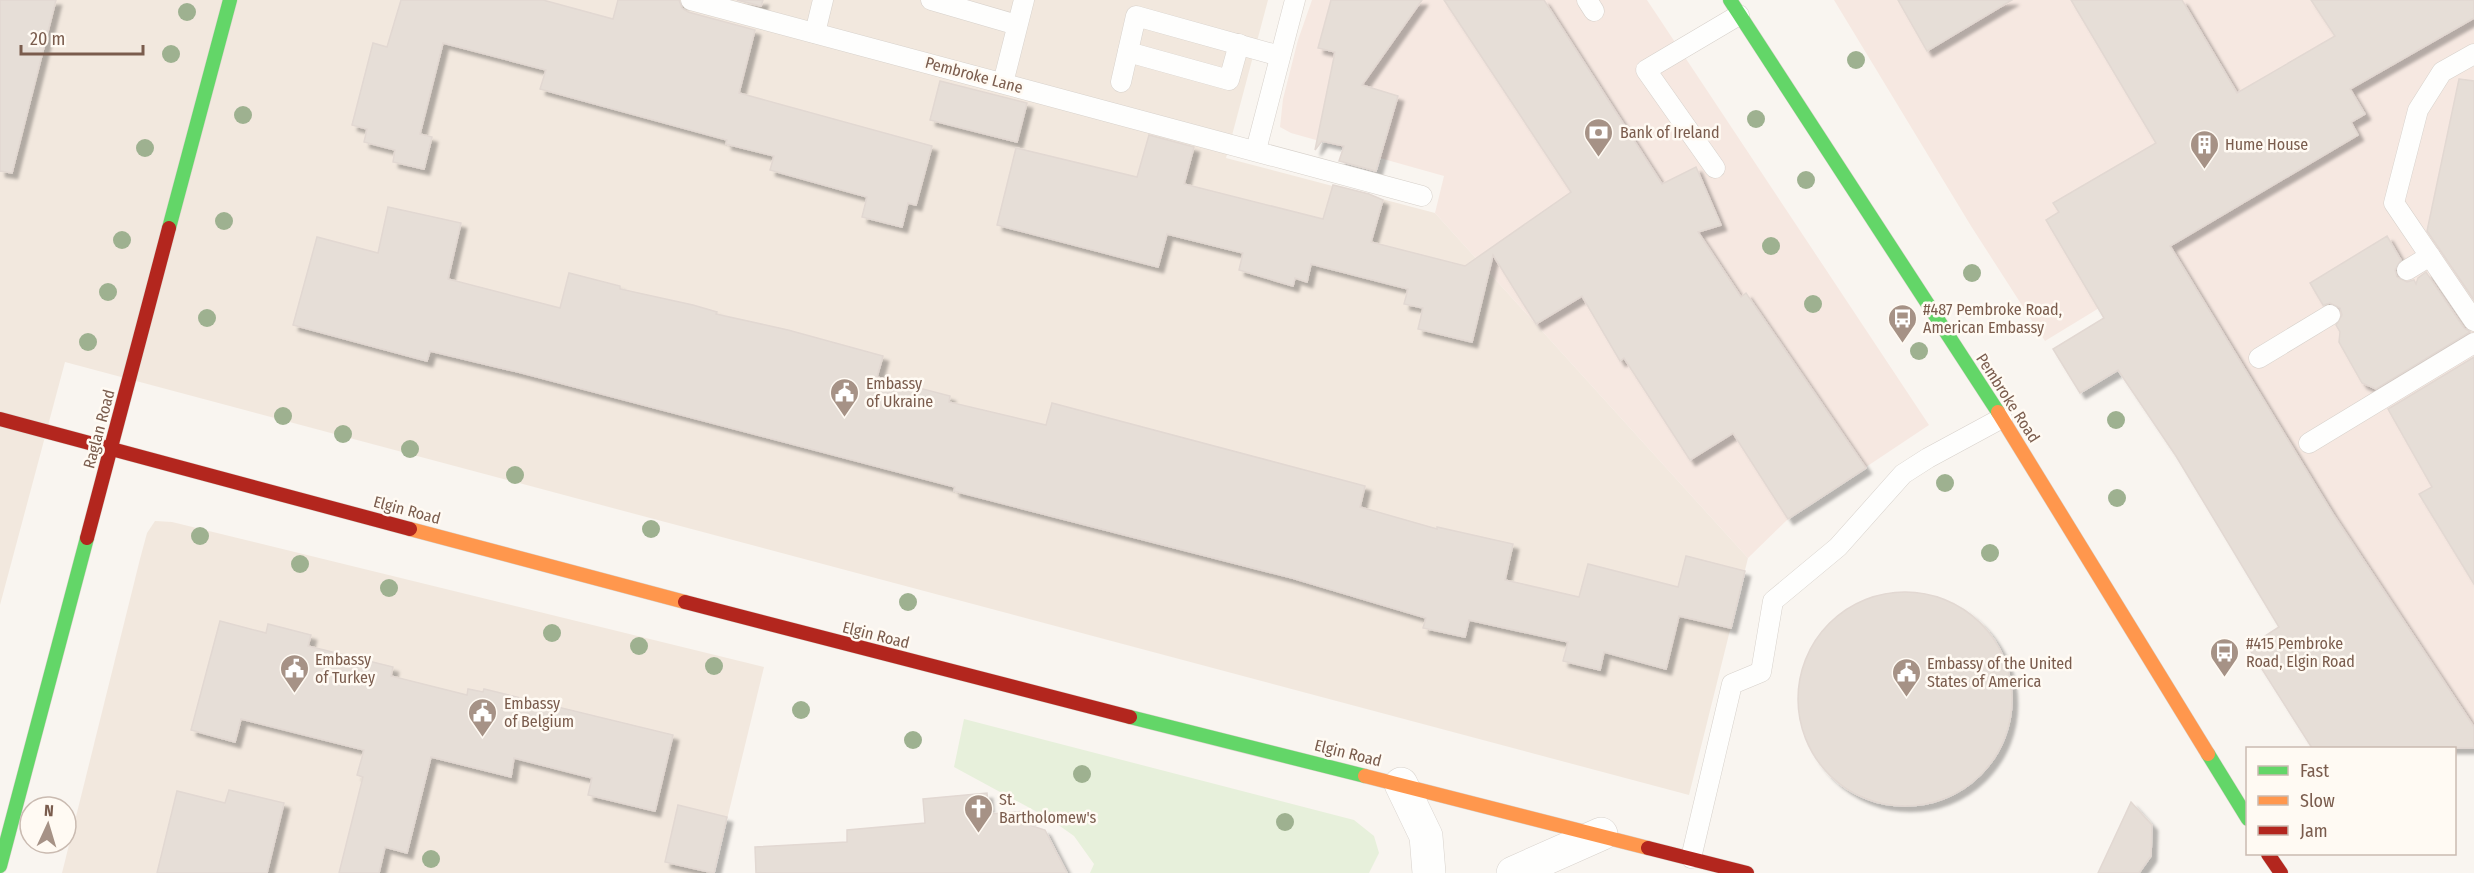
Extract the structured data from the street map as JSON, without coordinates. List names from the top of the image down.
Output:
{
  "streets": {
    "street": ["Pembroke Road", "Raglan Road", "Elgin Road"],
    "lane": ["Pembroke Lane"]
  },
  "crossings": [
    ["Raglan Road", "Elgin Road"]
  ],
  "places": {
    "bank": ["Bank of Ireland"],
    "building": ["Hume House"],
    "bus stop": ["#487 Pembroke Road, American Embassy", "#415 Pembroke Road, Elgin Road"],
    "public building": [
      "Embassy of Ukraine",
      "Embassy of Turkey",
      "Embassy of the United States of America",
      "Embassy of Belgium"
    ],
    "church": ["St. Bartholomew's"]
  },
  "legend": ["Fast", "Slow", "Jam"],
  "scale_bar": "20 m",
  "north": "top"
}
